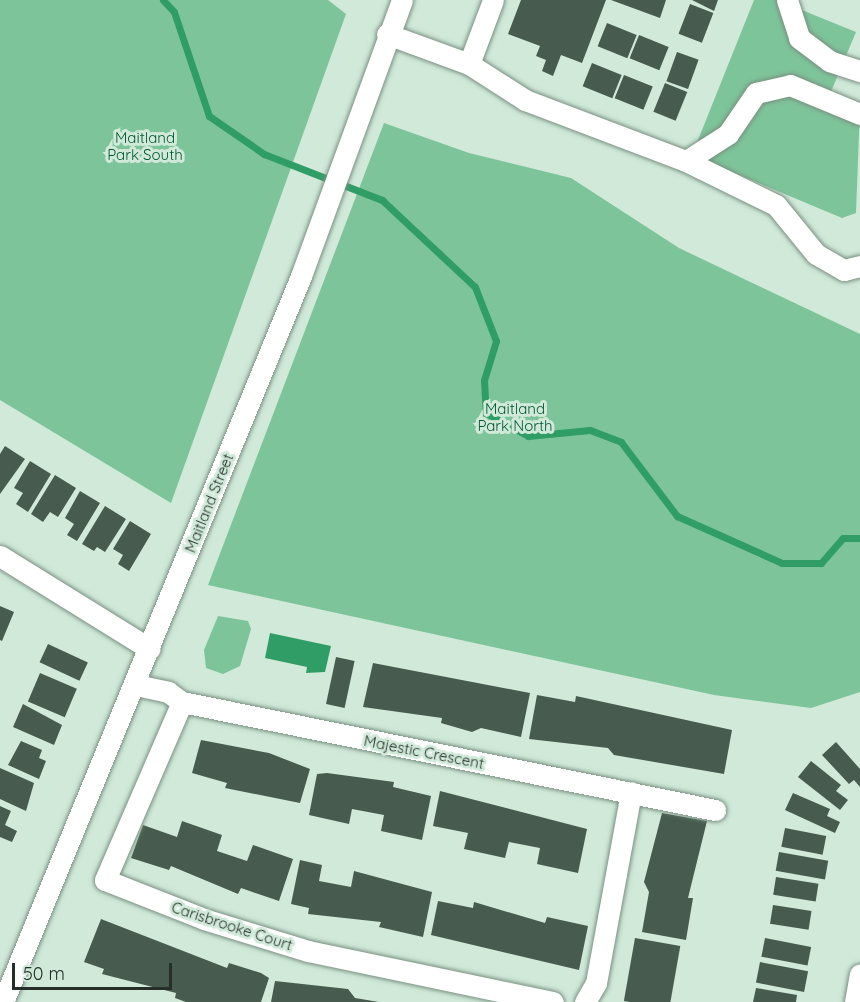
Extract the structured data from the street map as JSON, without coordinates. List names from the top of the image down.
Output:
{
  "streets": {
    "street": ["Maitland Street", "Majestic Crescent", "Carisbrooke Court"]
  },
  "crossings": [
    ["Maitland Street", "Majestic Crescent"],
    ["Majestic Crescent", "Carisbrooke Court"]
  ],
  "parks": ["Maitland Park South", "Maitland Park North"],
  "scale_bar": "50 m"
}
